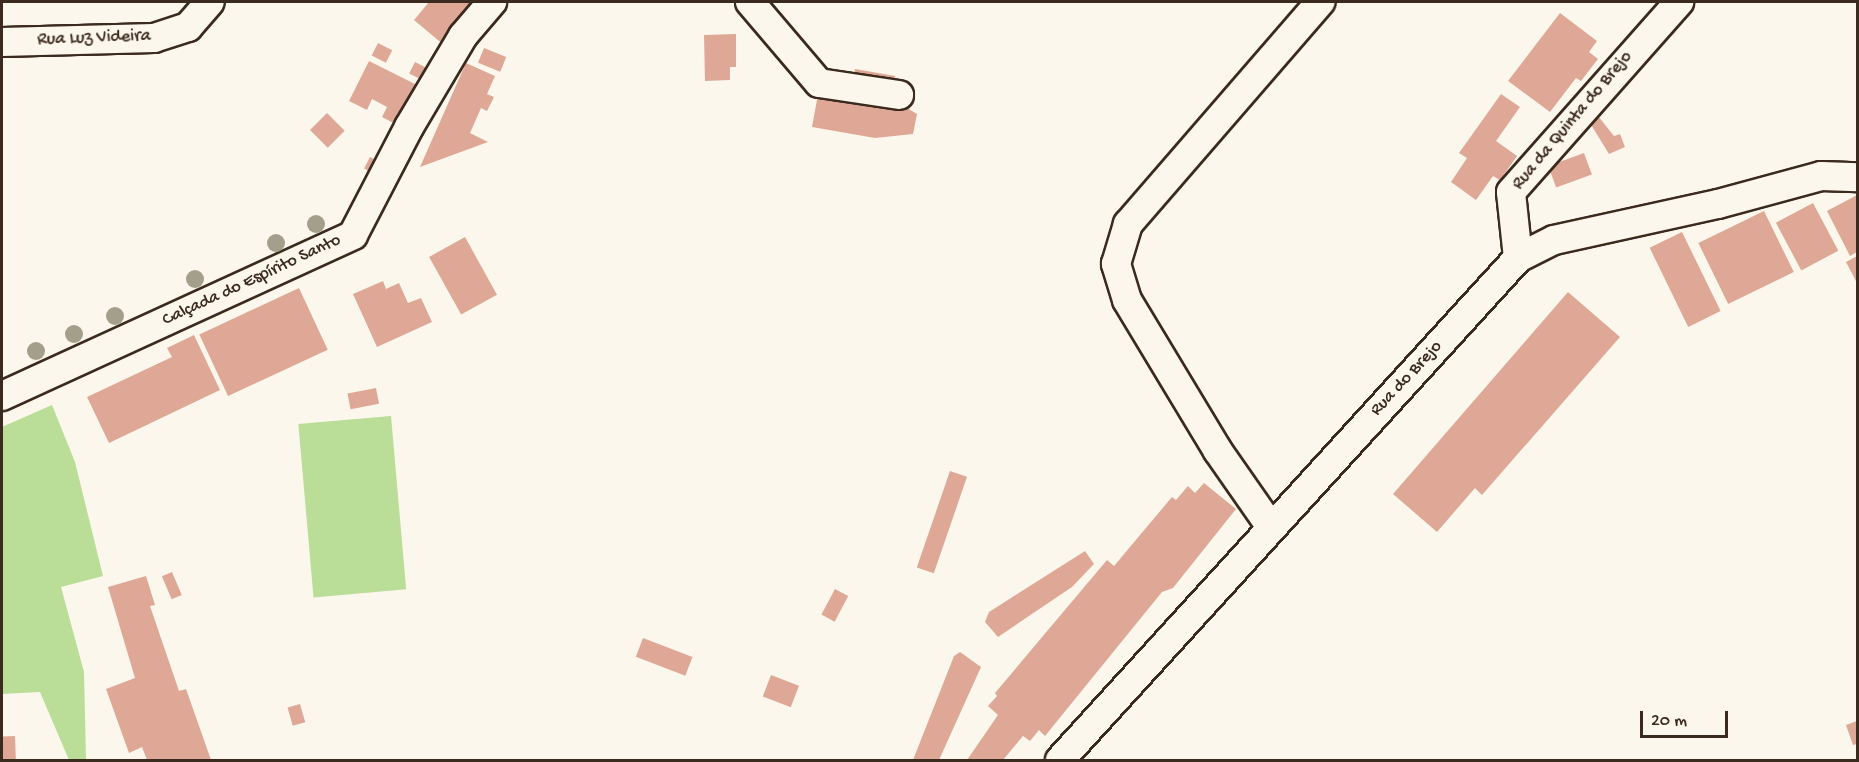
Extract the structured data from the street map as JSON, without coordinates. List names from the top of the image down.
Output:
{
  "streets": {
    "street": [
      "Rua Luz Videira",
      "Rua da Quinta do Brejo",
      "Calçada do Espírito Santo",
      "Rua do Brejo"
    ]
  },
  "crossings": [
    ["Rua da Quinta do Brejo", "Rua do Brejo"]
  ],
  "scale_bar": "20 m"
}
